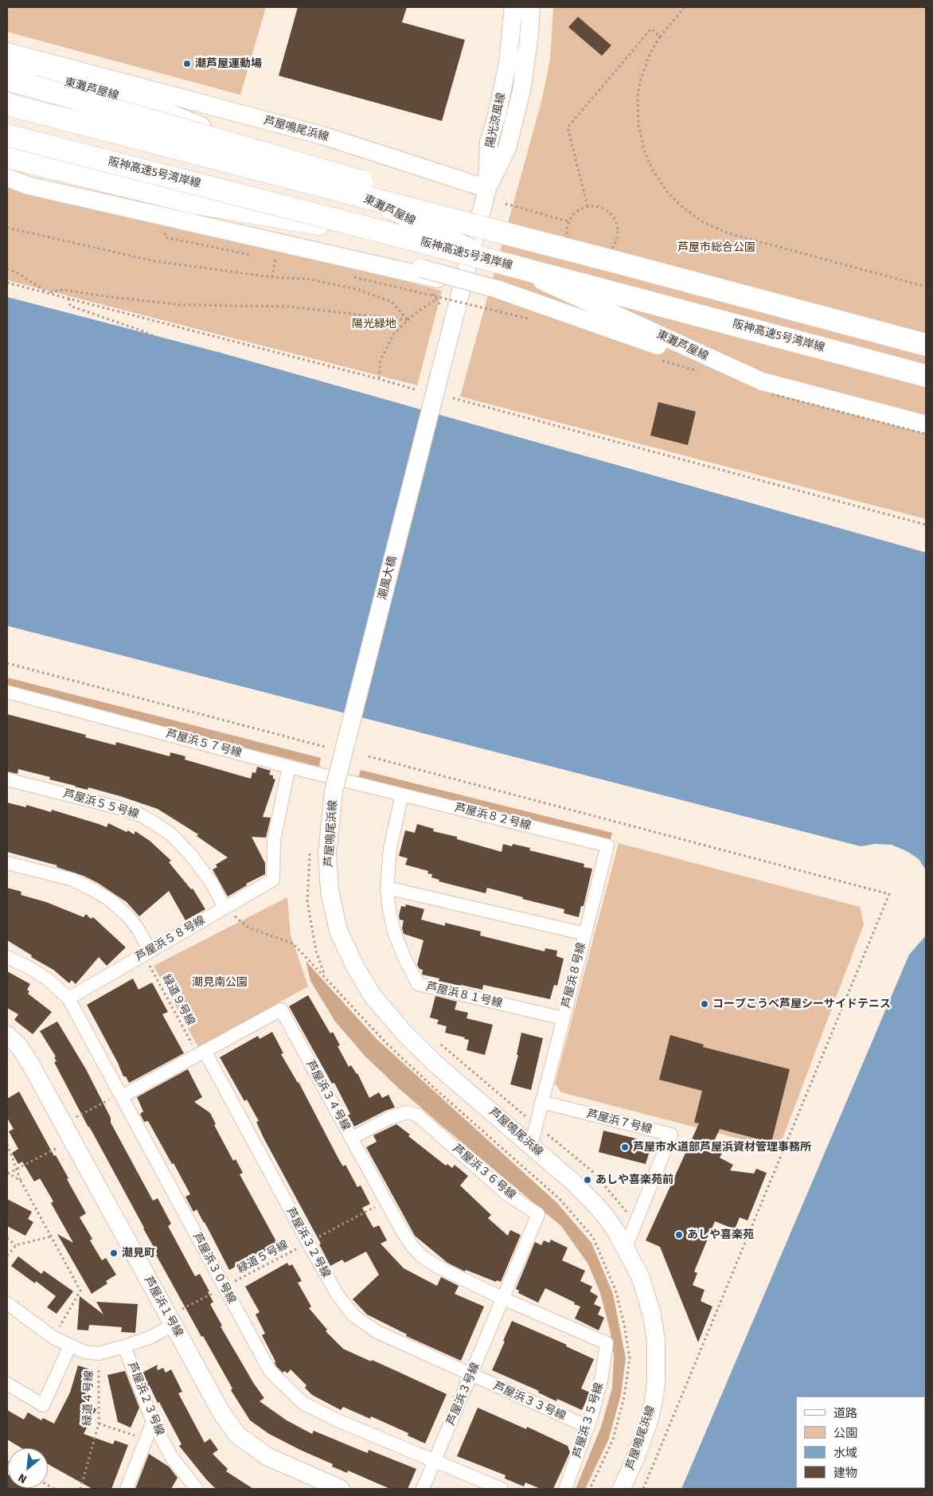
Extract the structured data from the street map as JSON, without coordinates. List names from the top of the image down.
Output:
{
  "streets": {
    "highway": ["阪神高速5号湾岸線"],
    "main road": [
      "東灘芦屋線",
      "陽光涼風線",
      "芦屋鳴尾浜線",
      "潮風大橋",
      "芦屋浜１号線"
    ],
    "street": [
      "芦屋浜５７号線",
      "芦屋浜５５号線",
      "芦屋浜８２号線",
      "芦屋浜５８号線",
      "芦屋浜８号線",
      "芦屋浜８１号線",
      "芦屋浜３４号線",
      "芦屋浜７号線",
      "芦屋浜３６号線",
      "芦屋浜３２号線",
      "芦屋浜３０号線",
      "芦屋浜３号線",
      "芦屋浜２３号線",
      "芦屋浜３３号線",
      "芦屋浜３５号線"
    ],
    "path": ["緑道９号線", "緑道５号線", "緑道４号線"]
  },
  "crossings": [
    ["陽光涼風線", "芦屋鳴尾浜線"],
    ["芦屋鳴尾浜線", "潮風大橋"],
    ["芦屋鳴尾浜線", "芦屋浜８号線"],
    ["芦屋鳴尾浜線", "芦屋浜７号線"],
    ["芦屋浜５７号線", "芦屋浜８２号線"],
    ["芦屋浜５７号線", "芦屋浜５８号線"],
    ["芦屋浜５５号線", "芦屋浜５８号線"],
    ["芦屋浜８２号線", "芦屋浜５８号線"],
    ["芦屋浜８２号線", "芦屋浜８号線"],
    ["芦屋浜８２号線", "芦屋浜８１号線"],
    ["芦屋浜５８号線", "緑道９号線"],
    ["芦屋浜５８号線", "芦屋浜３０号線"],
    ["芦屋浜８号線", "芦屋浜８１号線"],
    ["芦屋浜８号線", "芦屋浜７号線"],
    ["緑道９号線", "芦屋浜３４号線"],
    ["緑道９号線", "芦屋浜３２号線"],
    ["芦屋浜３４号線", "芦屋浜３６号線"],
    ["芦屋浜３４号線", "芦屋浜３２号線"],
    ["芦屋浜３４号線", "緑道５号線"],
    ["芦屋浜３４号線", "芦屋浜３０号線"],
    ["芦屋浜３４号線", "芦屋浜３号線"],
    ["芦屋浜３４号線", "芦屋浜３５号線"],
    ["芦屋浜３６号線", "芦屋浜３号線"],
    ["芦屋浜３６号線", "芦屋浜３５号線"],
    ["芦屋浜３２号線", "緑道５号線"],
    ["芦屋浜３２号線", "芦屋浜３号線"],
    ["芦屋浜３２号線", "芦屋浜３３号線"],
    ["緑道５号線", "芦屋浜３０号線"],
    ["緑道５号線", "芦屋浜１号線"],
    ["芦屋浜３０号線", "芦屋浜３号線"],
    ["芦屋浜３号線", "芦屋浜３３号線"],
    ["芦屋浜３号線", "芦屋浜３５号線"],
    ["芦屋浜３３号線", "芦屋浜３５号線"]
  ],
  "parks": ["芦屋市総合公園", "陽光緑地", "潮見南公園"],
  "places": [
    "潮芦屋運動場",
    "コープこうべ芦屋シーサイドテニス",
    "芦屋市水道部芦屋浜資材管理事務所",
    "あしや喜楽苑前",
    "あしや喜楽苑",
    "潮見町"
  ],
  "legend": [
    "道路",
    "公園",
    "水域",
    "建物"
  ],
  "north": "bottom left"
}
